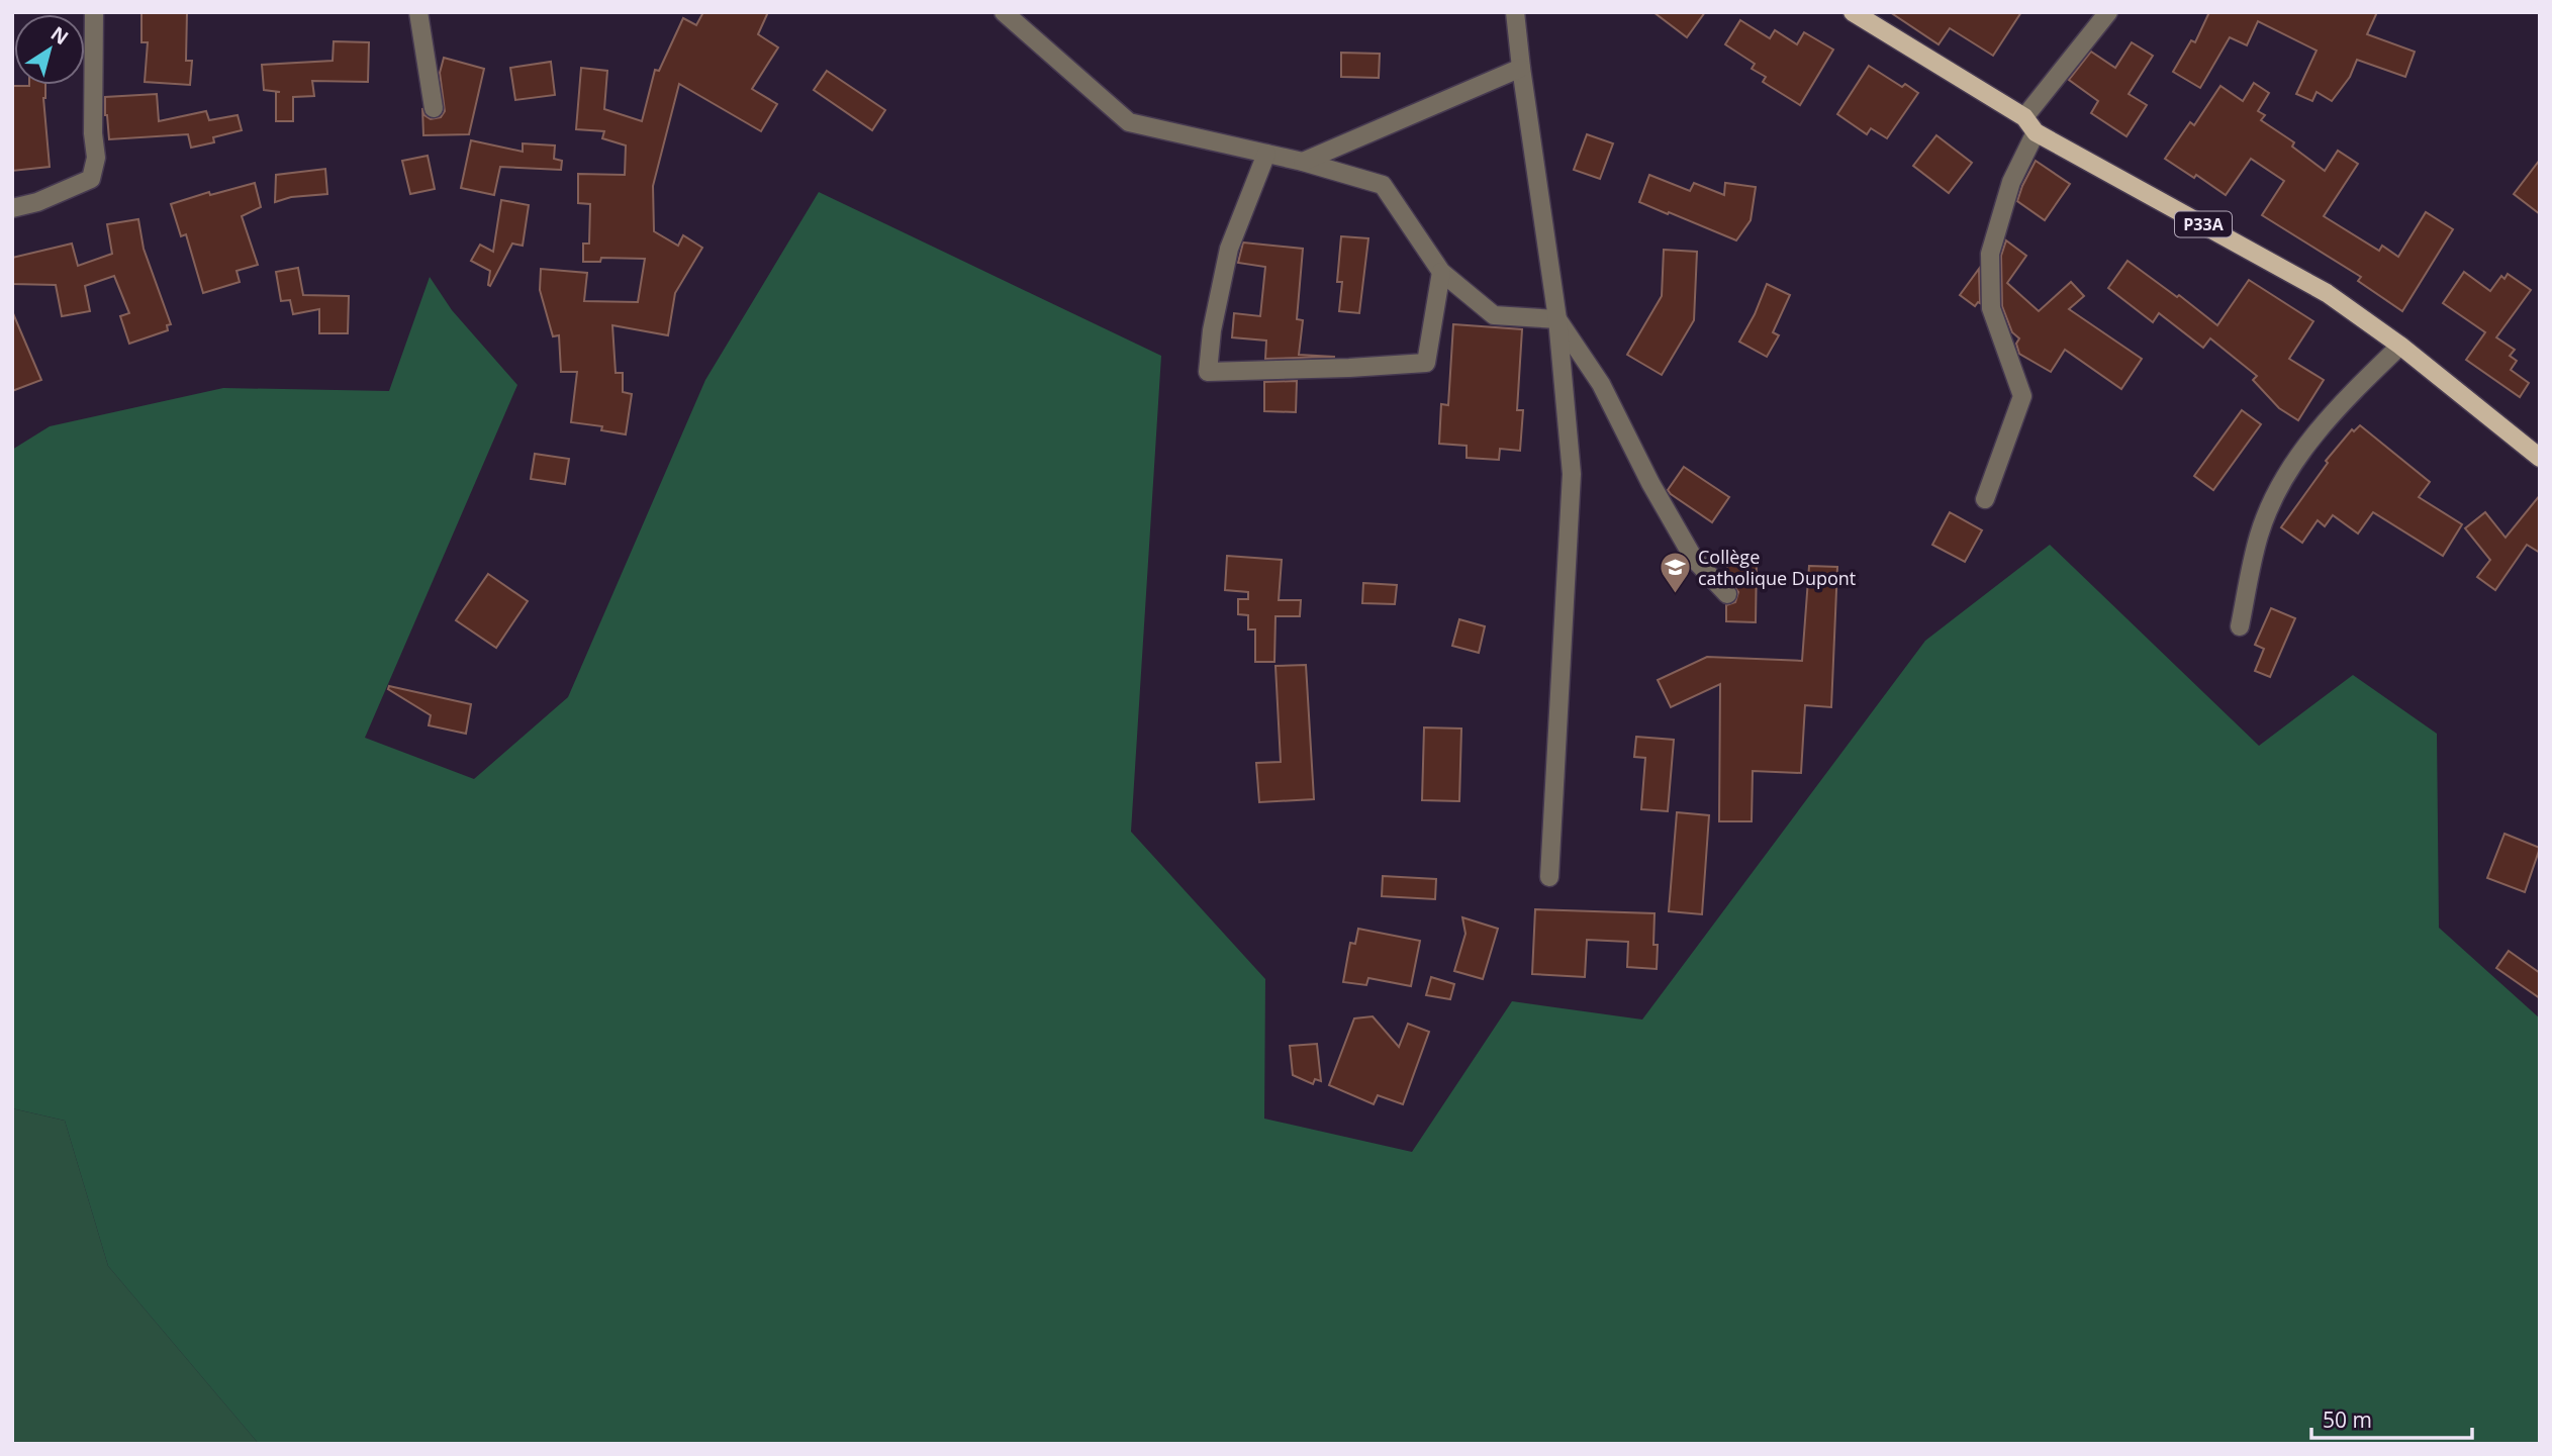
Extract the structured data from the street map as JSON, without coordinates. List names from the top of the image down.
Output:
{
  "streets": {
    "main road": ["P33A"]
  },
  "places": {
    "school or university": ["Collège catholique Dupont"]
  },
  "scale_bar": "50 m",
  "north": "top right"
}
